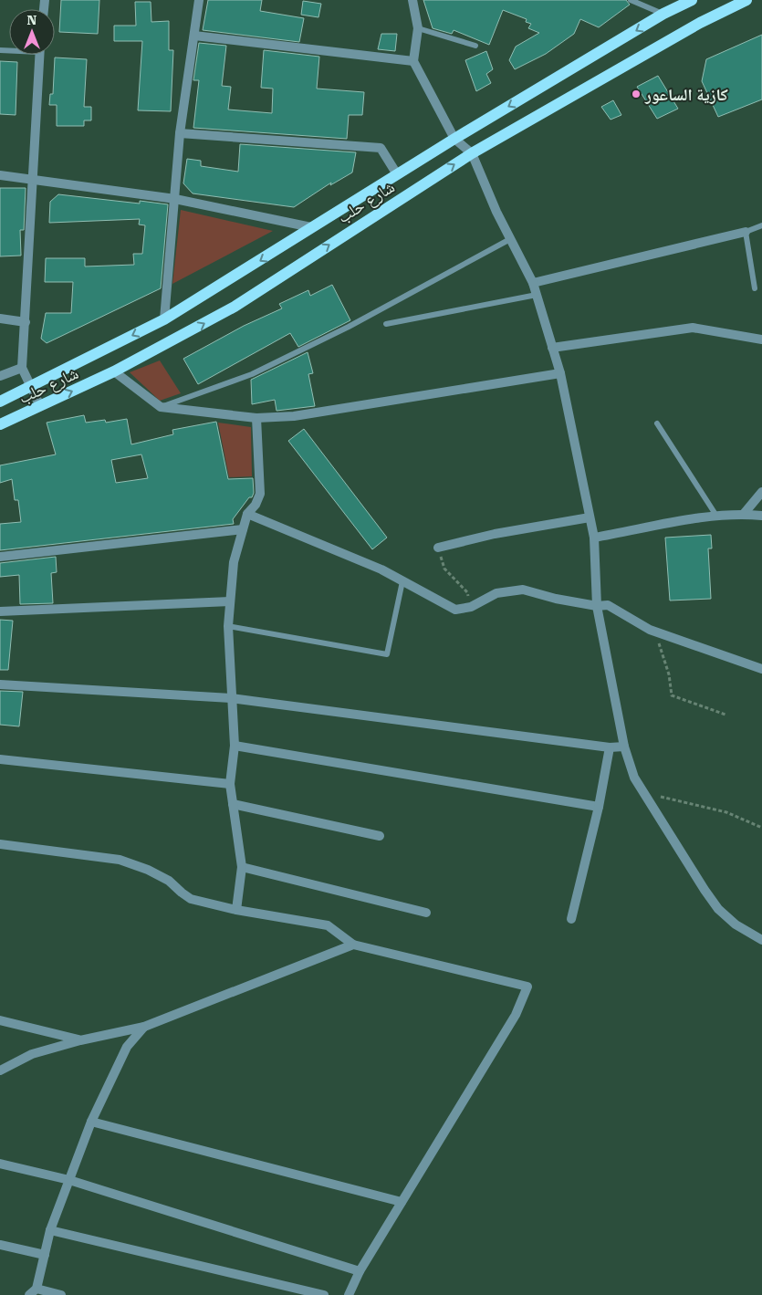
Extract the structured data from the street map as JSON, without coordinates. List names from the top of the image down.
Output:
{
  "streets": {
    "main road": ["شارع حلب"]
  },
  "places": ["كازية الساعور"],
  "north": "top"
}
